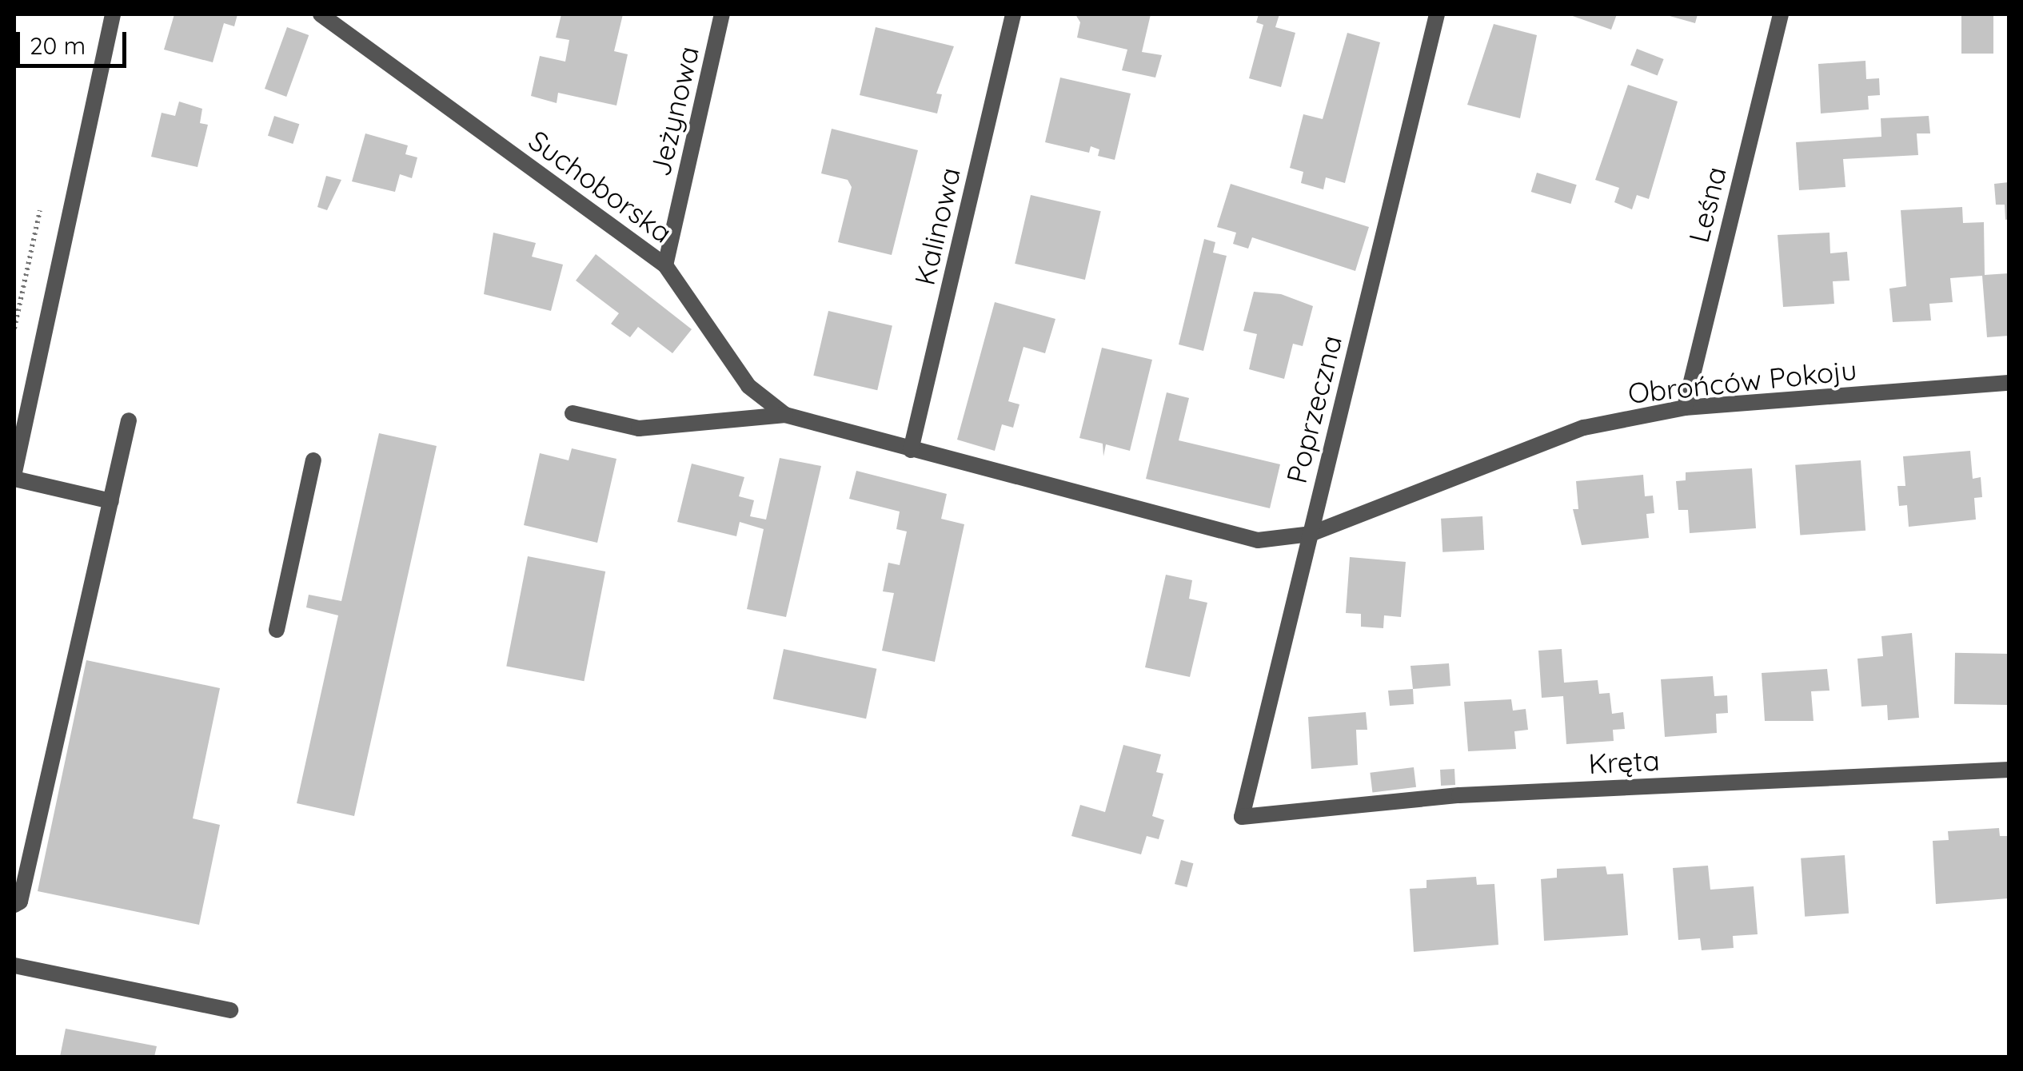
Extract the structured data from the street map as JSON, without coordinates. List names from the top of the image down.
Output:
{
  "streets": {
    "street": [
      "Jeżynowa",
      "Suchoborska",
      "Leśna",
      "Kalinowa",
      "Obrońców Pokoju",
      "Poprzeczna",
      "Kręta"
    ]
  },
  "crossings": [
    ["Jeżynowa", "Suchoborska"],
    ["Suchoborska", "Kalinowa"],
    ["Suchoborska", "Obrońców Pokoju"],
    ["Leśna", "Obrońców Pokoju"],
    ["Kalinowa", "Obrońców Pokoju"],
    ["Obrońców Pokoju", "Poprzeczna"],
    ["Poprzeczna", "Kręta"]
  ],
  "scale_bar": "20 m"
}
